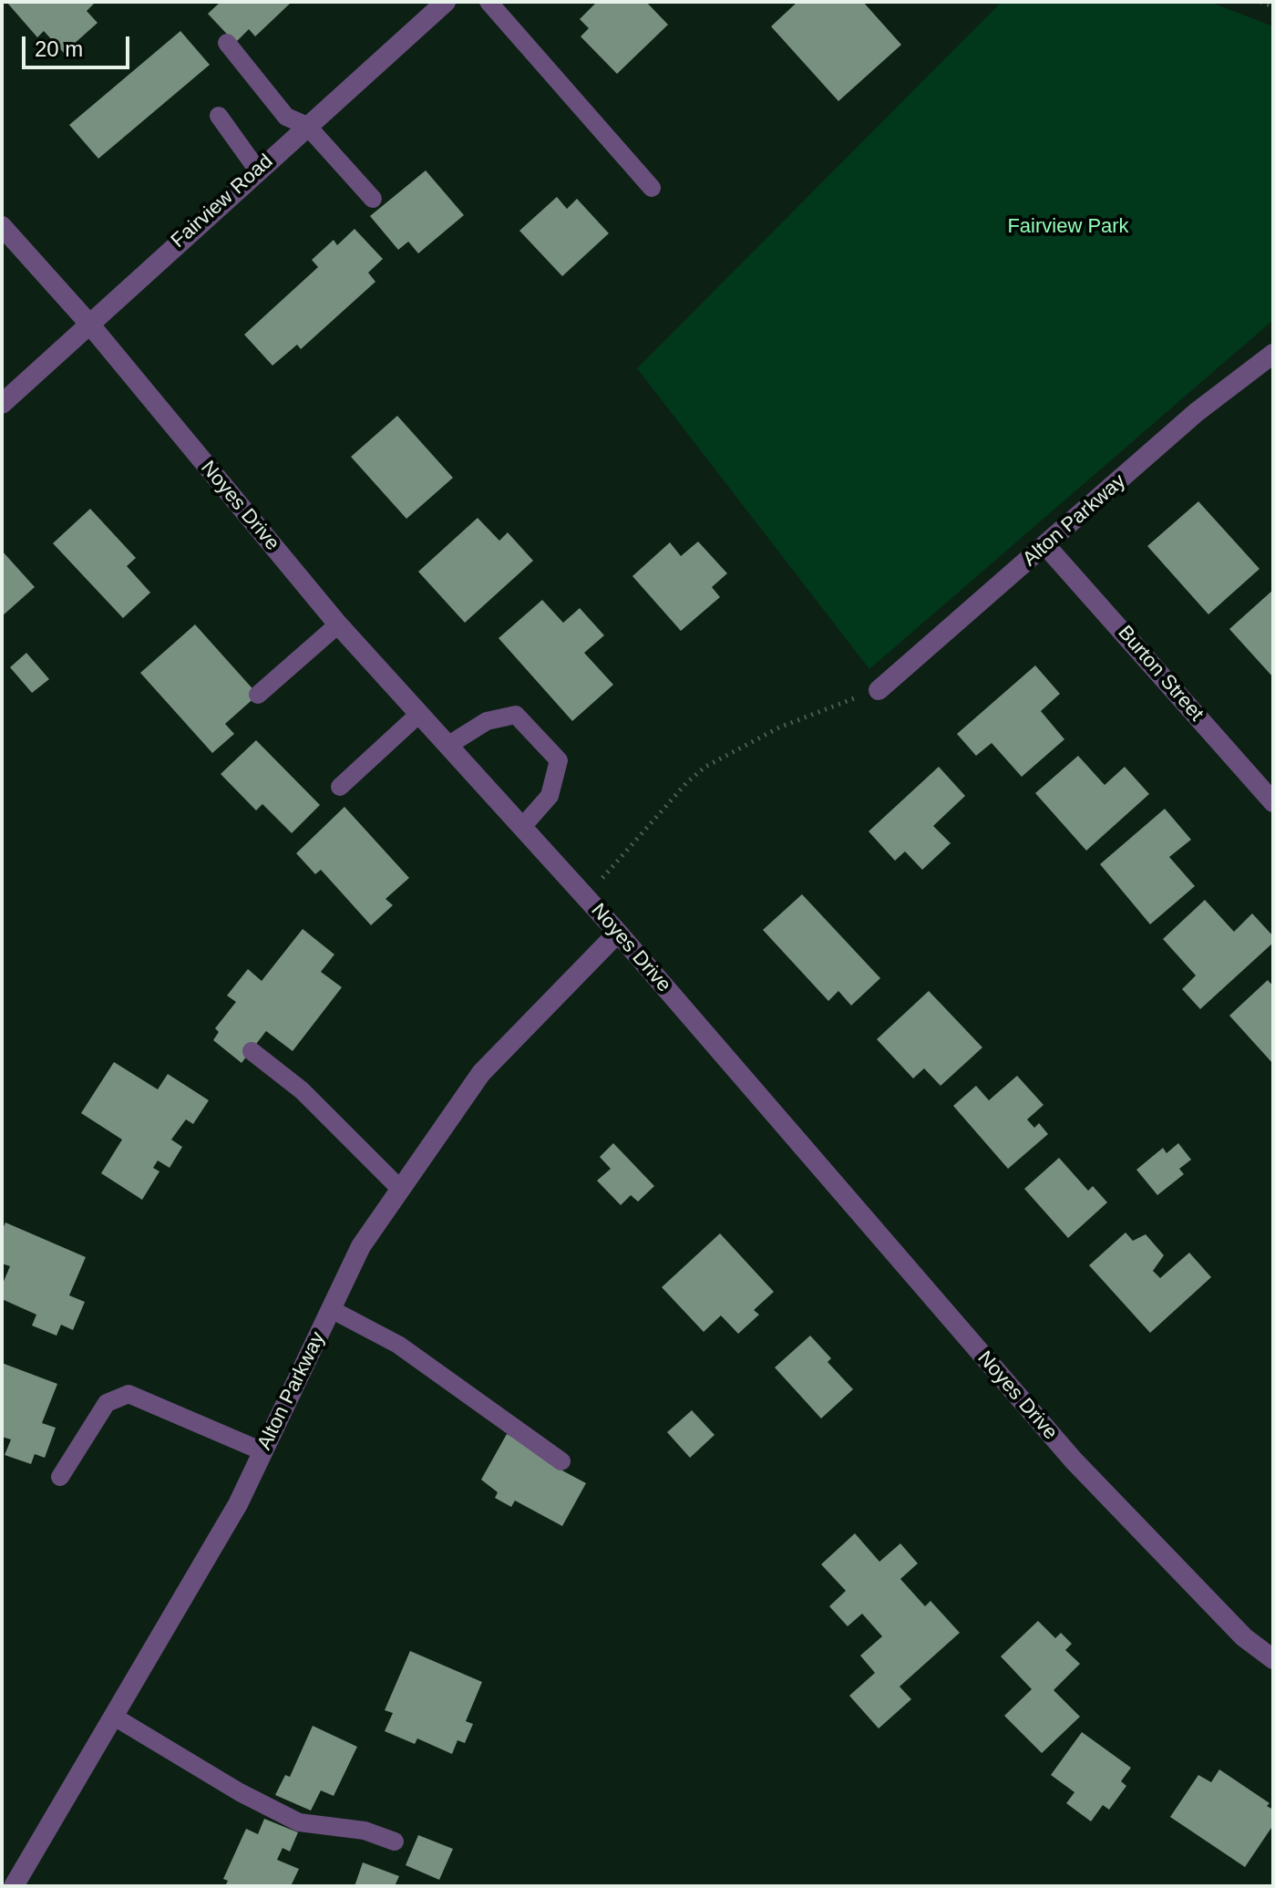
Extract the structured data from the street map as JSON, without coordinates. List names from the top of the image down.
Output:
{
  "streets": {
    "street": [
      "Fairview Road",
      "Noyes Drive",
      "Alton Parkway",
      "Burton Street"
    ]
  },
  "crossings": [
    ["Fairview Road", "Noyes Drive"],
    ["Noyes Drive", "Alton Parkway"],
    ["Alton Parkway", "Burton Street"]
  ],
  "parks": ["Fairview Park"],
  "scale_bar": "20 m"
}
